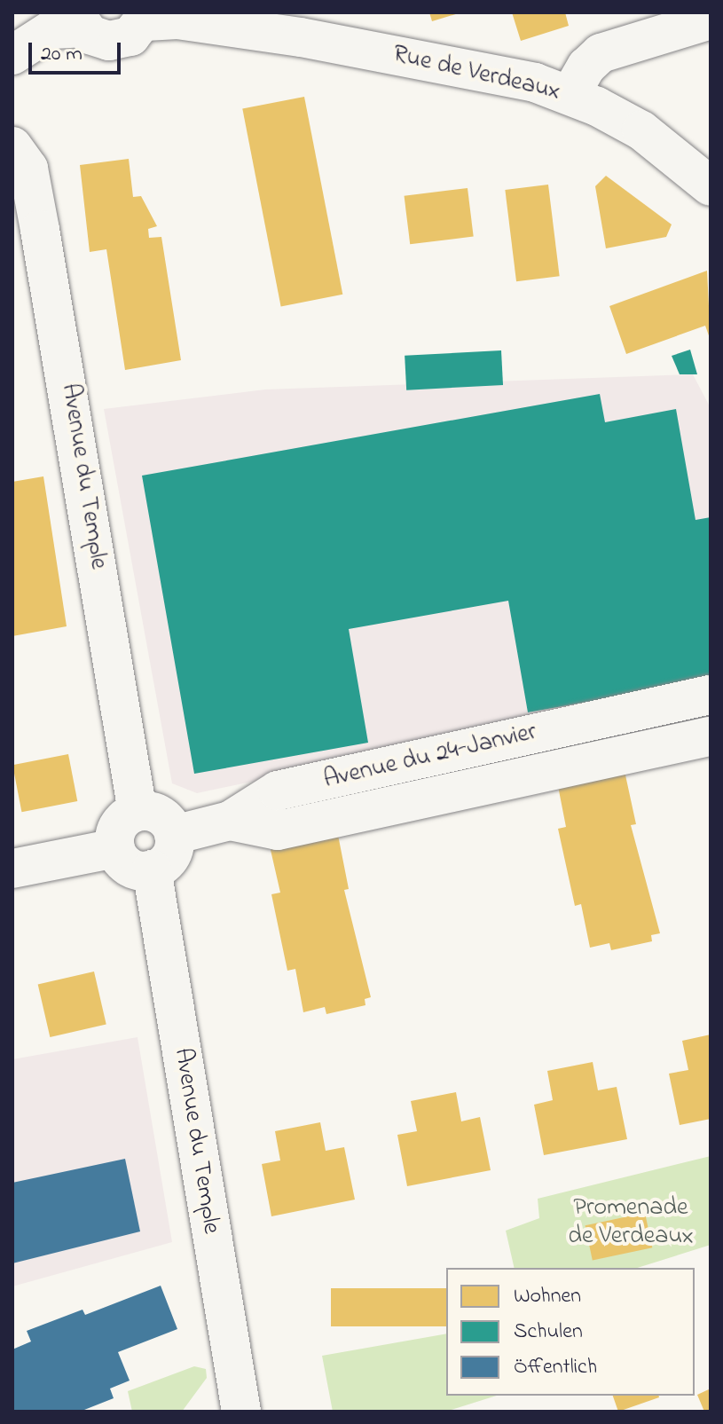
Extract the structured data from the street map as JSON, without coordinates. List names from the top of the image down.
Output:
{
  "streets": {
    "street": ["Rue de Verdeaux", "Avenue du Temple", "Avenue du 24-Janvier"]
  },
  "crossings": [
    ["Avenue du Temple", "Avenue du 24-Janvier"]
  ],
  "parks": ["Promenade de Verdeaux"],
  "legend": ["Wohnen", "Schulen", "Öffentlich"],
  "scale_bar": "20 m"
}
